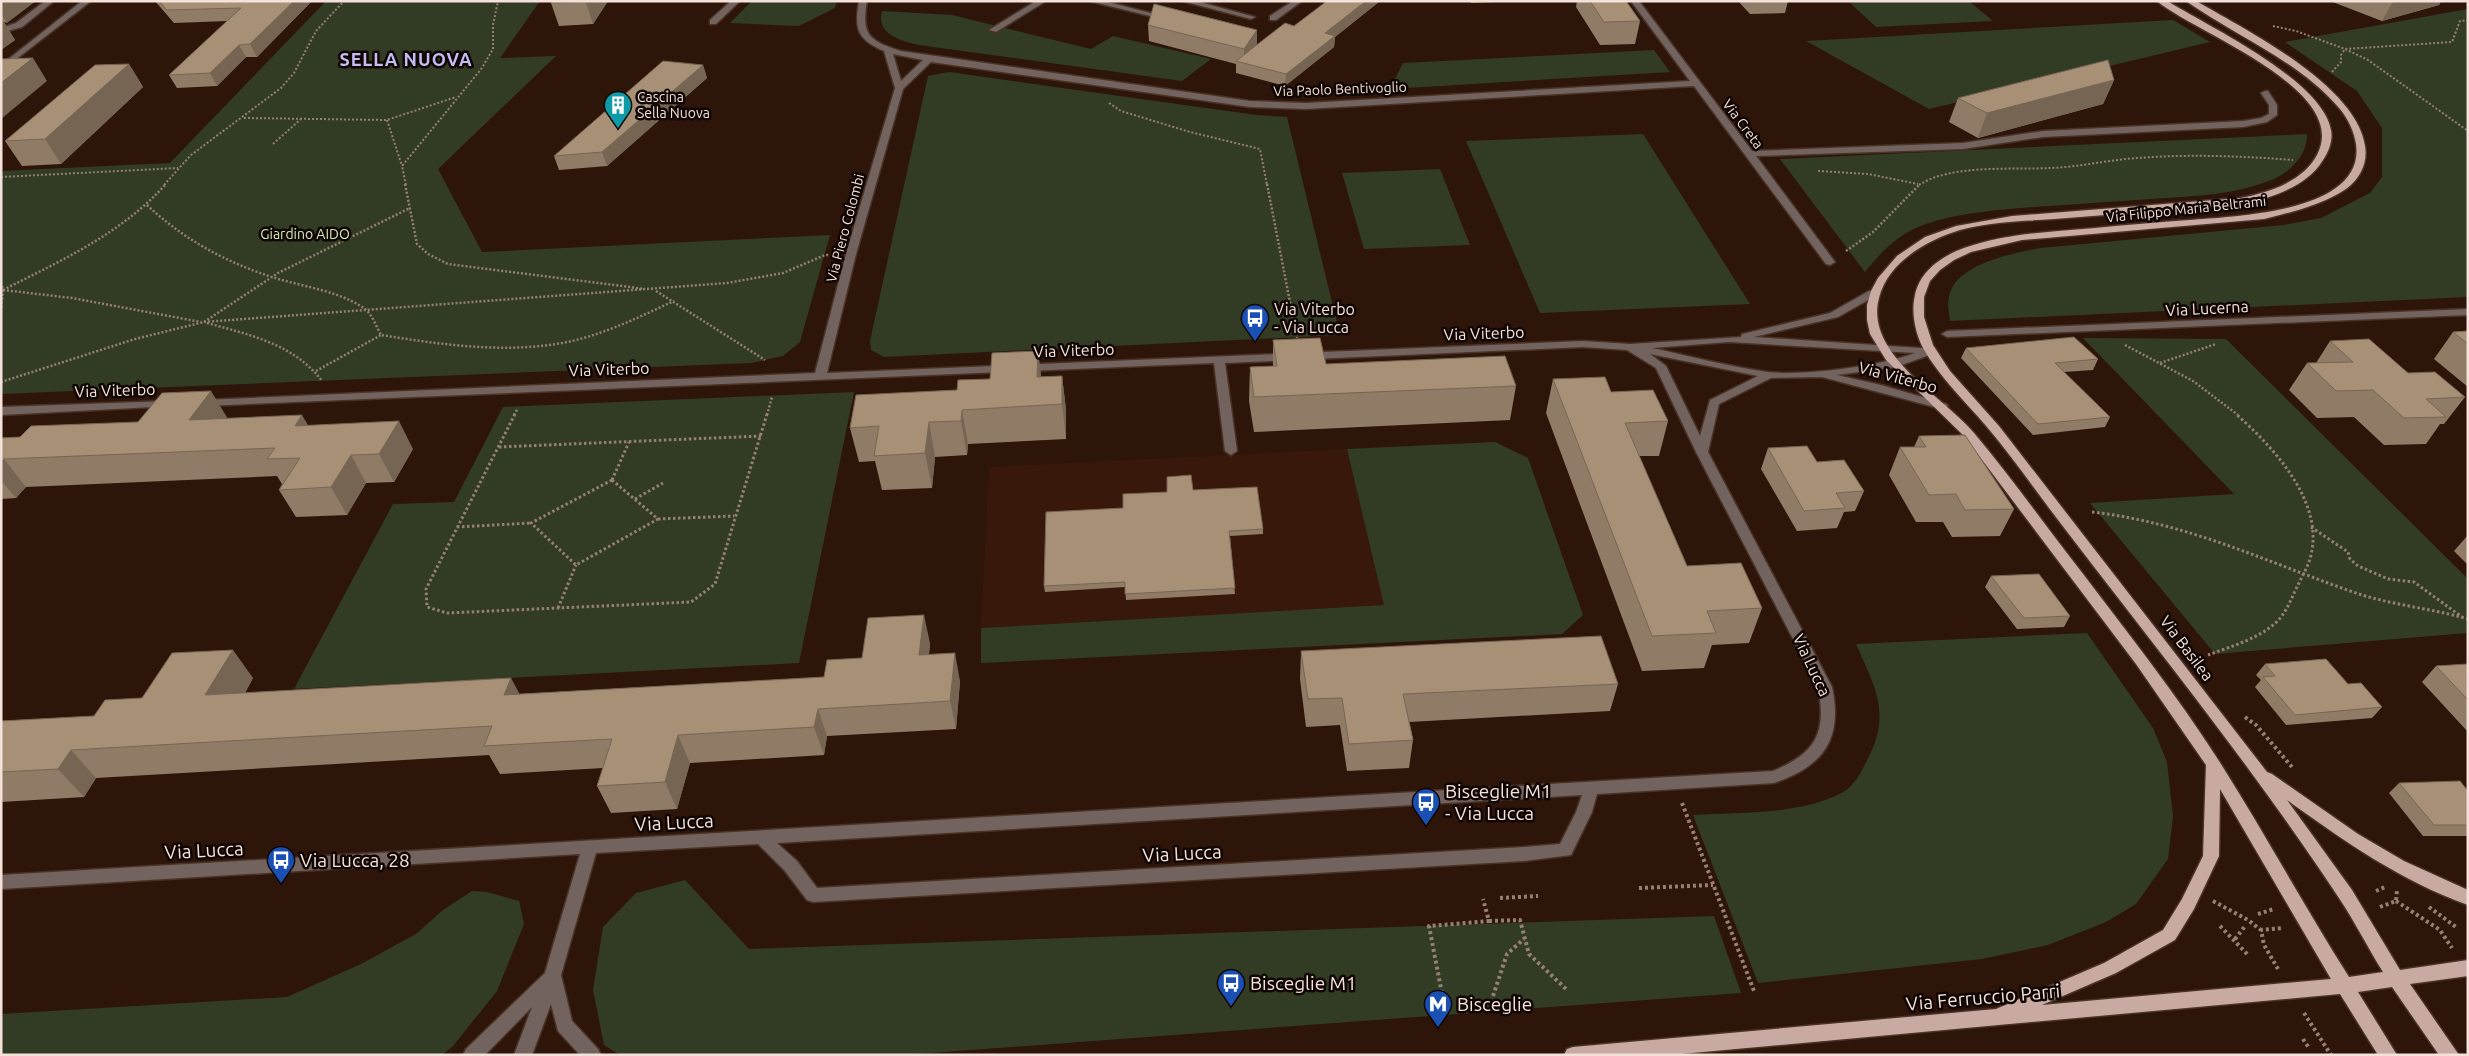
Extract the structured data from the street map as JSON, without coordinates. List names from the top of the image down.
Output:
{
  "streets": {
    "main road": ["Via Filippo Maria Beltrami", "Via Basilea", "Via Ferruccio Parri"],
    "street": [
      "Via Paolo Bentivoglio",
      "Via Creta",
      "Via Piero Colombi",
      "Via Lucerna",
      "Via Viterbo",
      "Via Lucca"
    ]
  },
  "crossings": [
    ["Via Paolo Bentivoglio", "Via Creta"],
    ["Via Paolo Bentivoglio", "Via Piero Colombi"],
    ["Via Filippo Maria Beltrami", "Via Viterbo"],
    ["Via Filippo Maria Beltrami", "Via Basilea"],
    ["Via Piero Colombi", "Via Viterbo"],
    ["Via Viterbo", "Via Lucca"],
    ["Via Basilea", "Via Ferruccio Parri"]
  ],
  "districts": ["SELLA NUOVA"],
  "parks": ["Giardino AIDO"],
  "places": {
    "building": ["Cascina Sella Nuova"],
    "bus stop": [
      "Via Viterbo - Via Lucca",
      "Bisceglie M1 - Via Lucca",
      "Via Lucca, 28",
      "Bisceglie M1"
    ],
    "metro station": ["Bisceglie"]
  }
}
